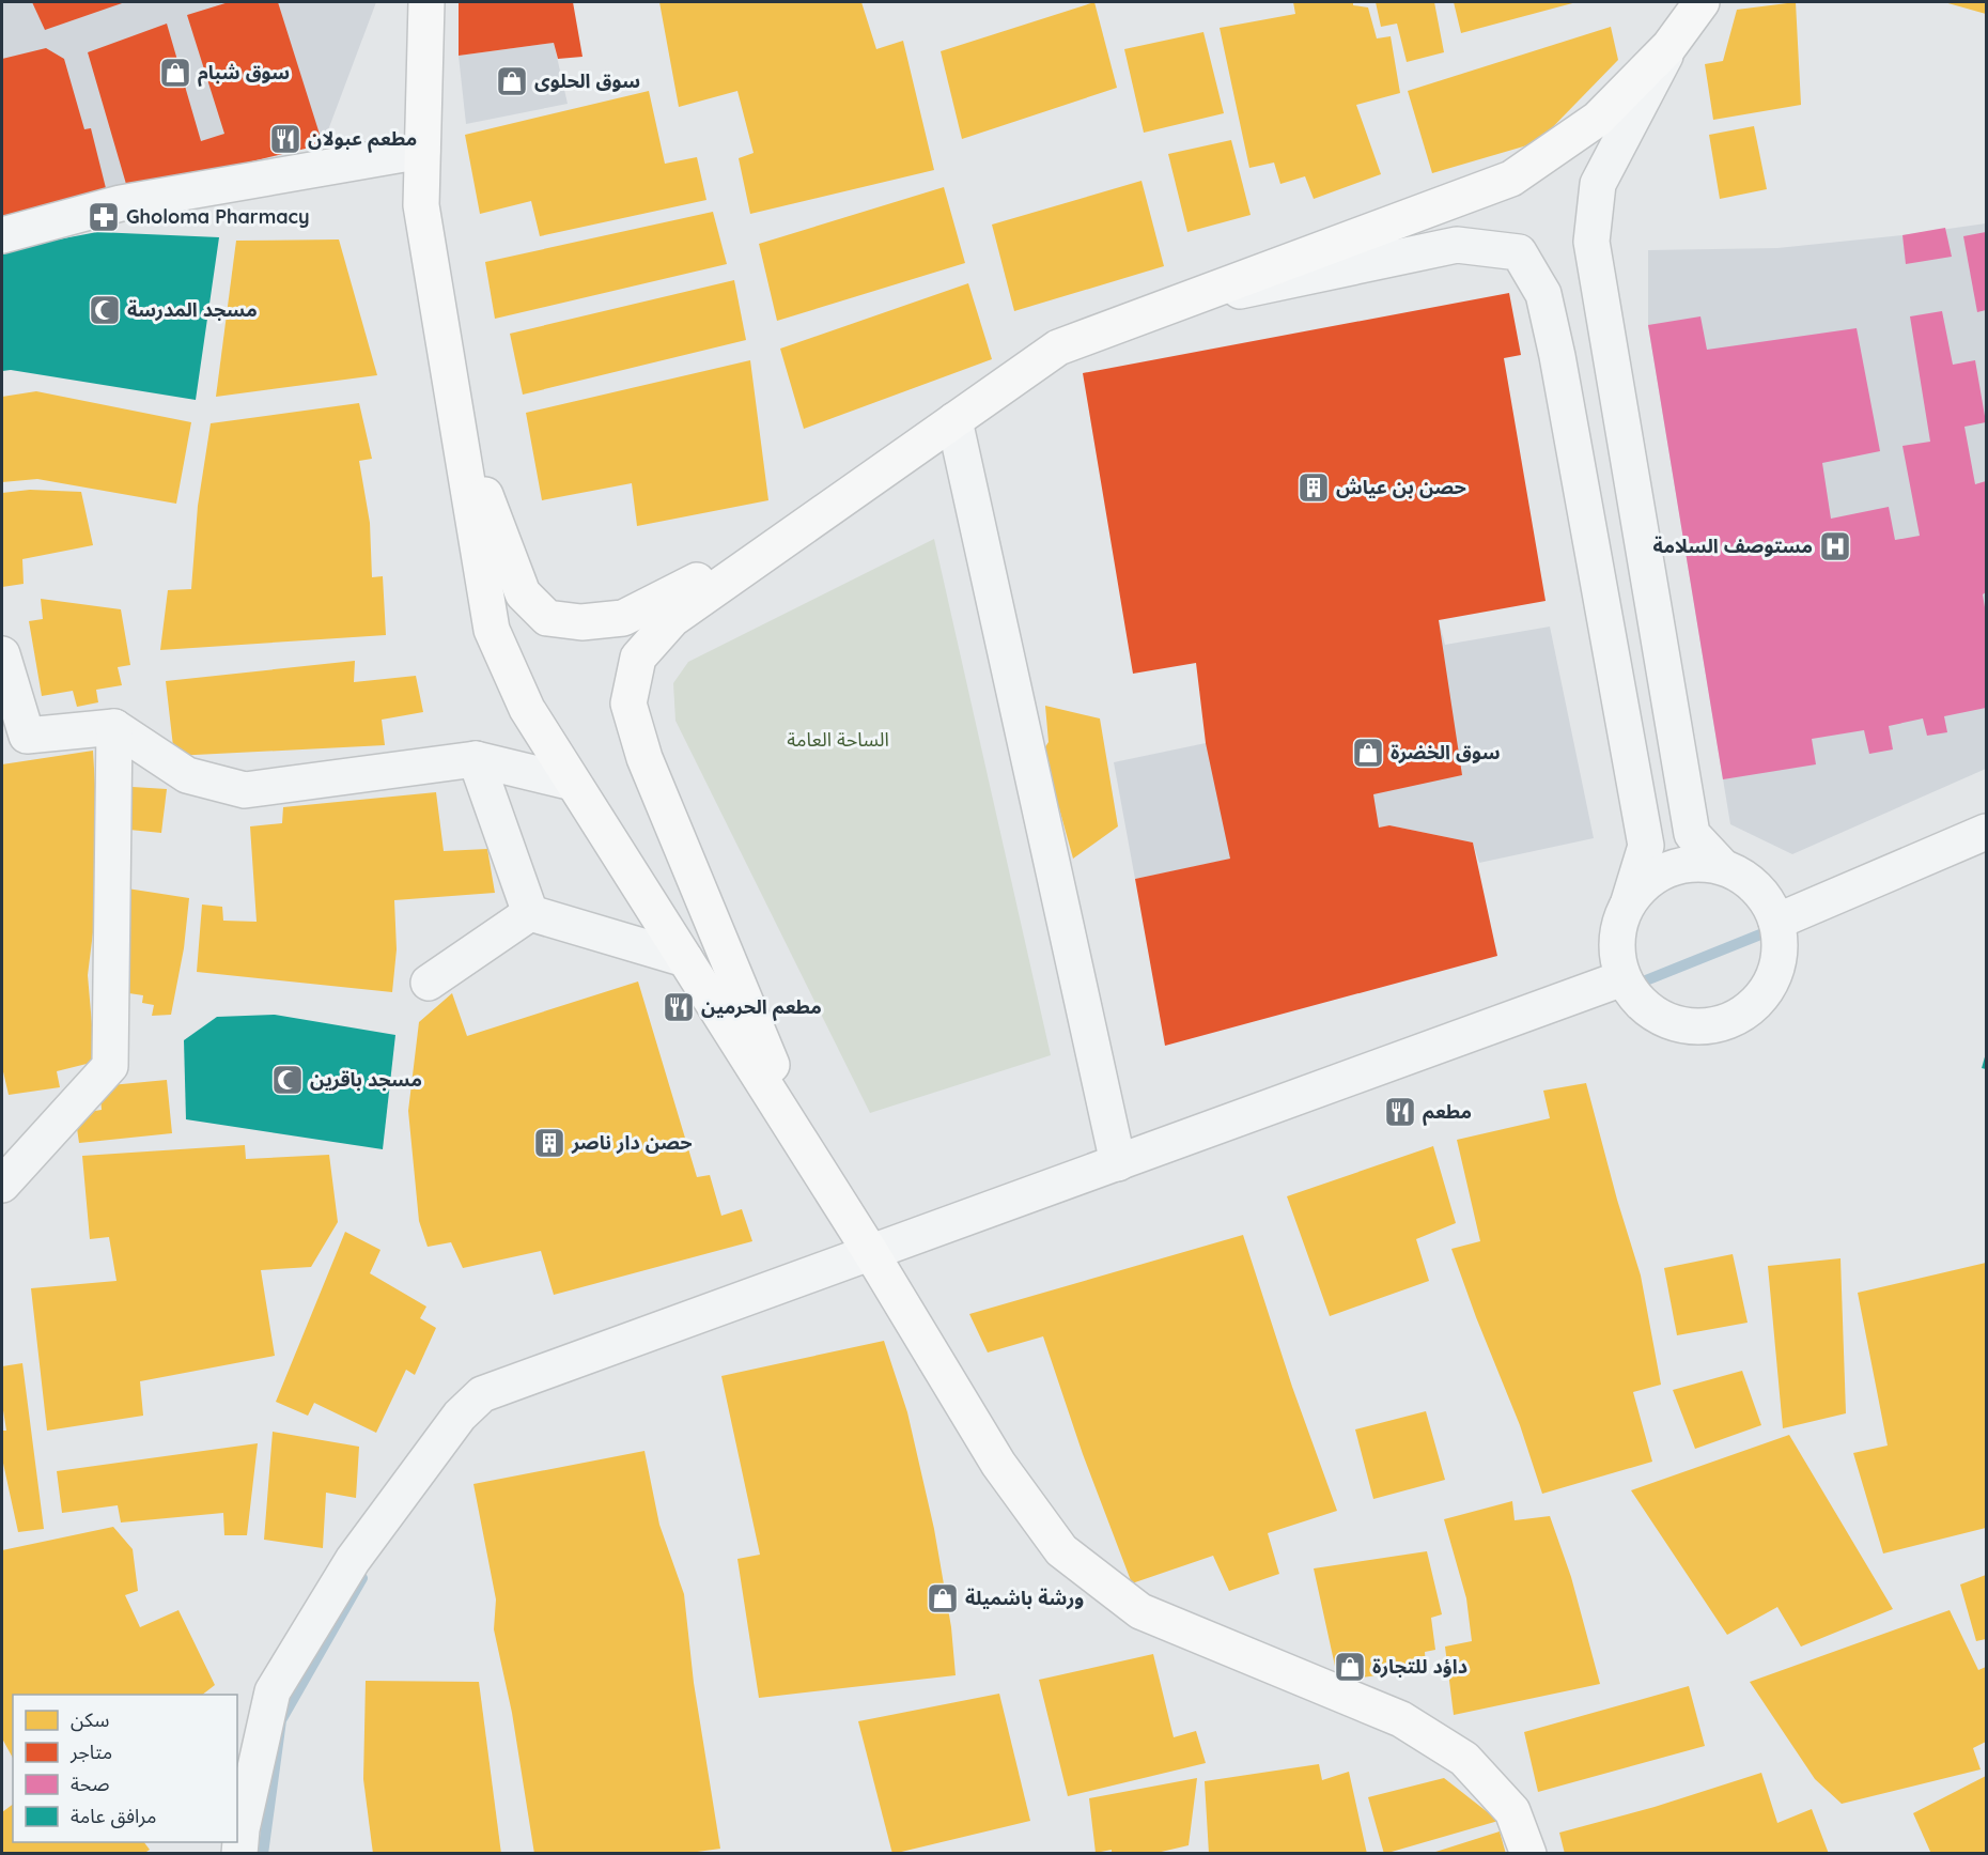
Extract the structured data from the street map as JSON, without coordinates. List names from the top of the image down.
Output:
{
  "parks": ["الساحة العامة"],
  "places": {
    "shop": [
      "سوق شبام",
      "سوق الحلوى",
      "سوق الخضرة",
      "ورشة باشميلة",
      "داؤد للتجارة"
    ],
    "restaurant": ["مطعم عبولان", "مطعم الحرمين", "مطعم"],
    "pharmacy": ["Gholoma Pharmacy"],
    "mosque": ["مسجد المدرسة", "مسجد باقرين"],
    "building": ["حصن بن عياش", "حصن دار ناصر"],
    "hospital": ["مستوصف السلامة"]
  },
  "legend": [
    "سكن",
    "متاجر",
    "صحة",
    "مرافق عامة"
  ]
}
